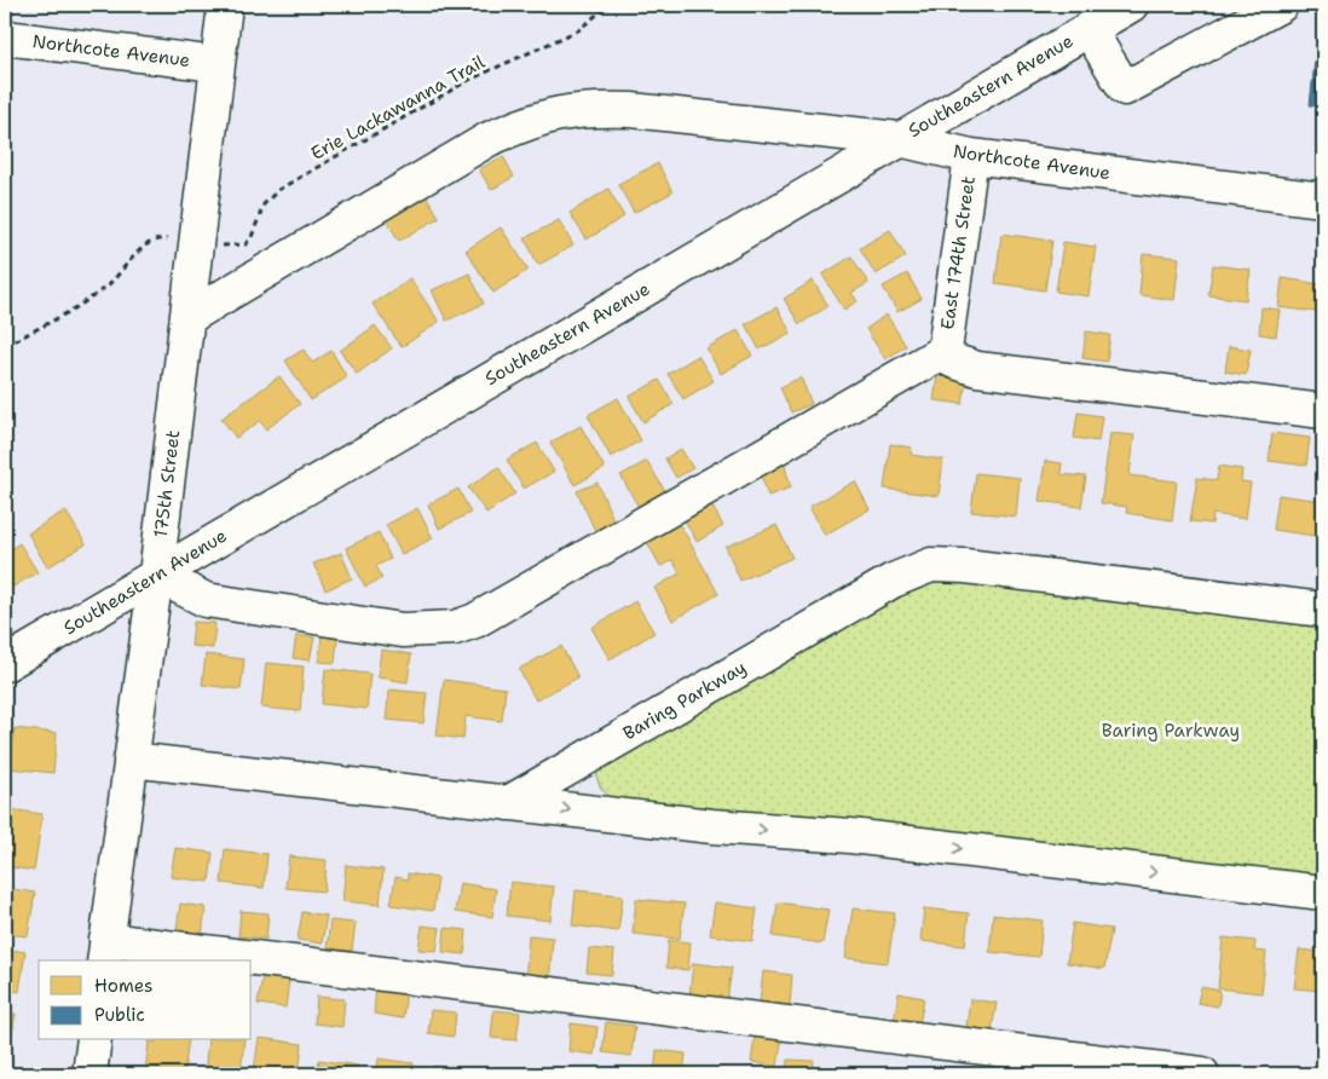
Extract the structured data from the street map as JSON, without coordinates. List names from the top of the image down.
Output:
{
  "streets": {
    "street": [
      "Northcote Avenue",
      "Southeastern Avenue",
      "East 174th Street",
      "175th Street",
      "Baring Parkway"
    ],
    "path": ["Erie Lackawanna Trail"]
  },
  "crossings": [
    ["Northcote Avenue", "Southeastern Avenue"],
    ["Northcote Avenue", "East 174th Street"],
    ["Northcote Avenue", "175th Street"],
    ["Southeastern Avenue", "175th Street"]
  ],
  "parks": ["Baring Parkway"],
  "legend": ["Homes", "Public"]
}
